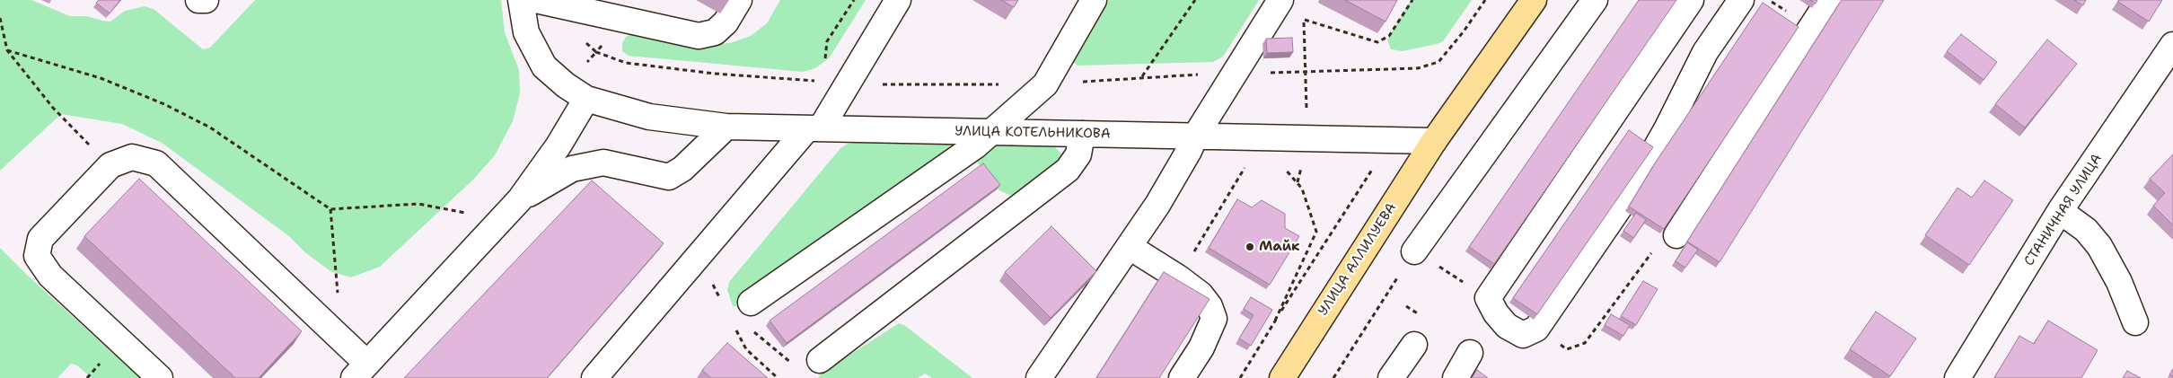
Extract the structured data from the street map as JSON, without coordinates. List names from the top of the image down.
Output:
{
  "streets": {
    "main road": ["УЛИЦА АЛЛИЛУЕВА"],
    "street": ["УЛИЦА КОТЕЛЬНИКОВА", "СТАНИЧНАЯ УЛИЦА"]
  },
  "crossings": [
    ["УЛИЦА КОТЕЛЬНИКОВА", "УЛИЦА АЛЛИЛУЕВА"]
  ],
  "places": ["Майк"]
}
